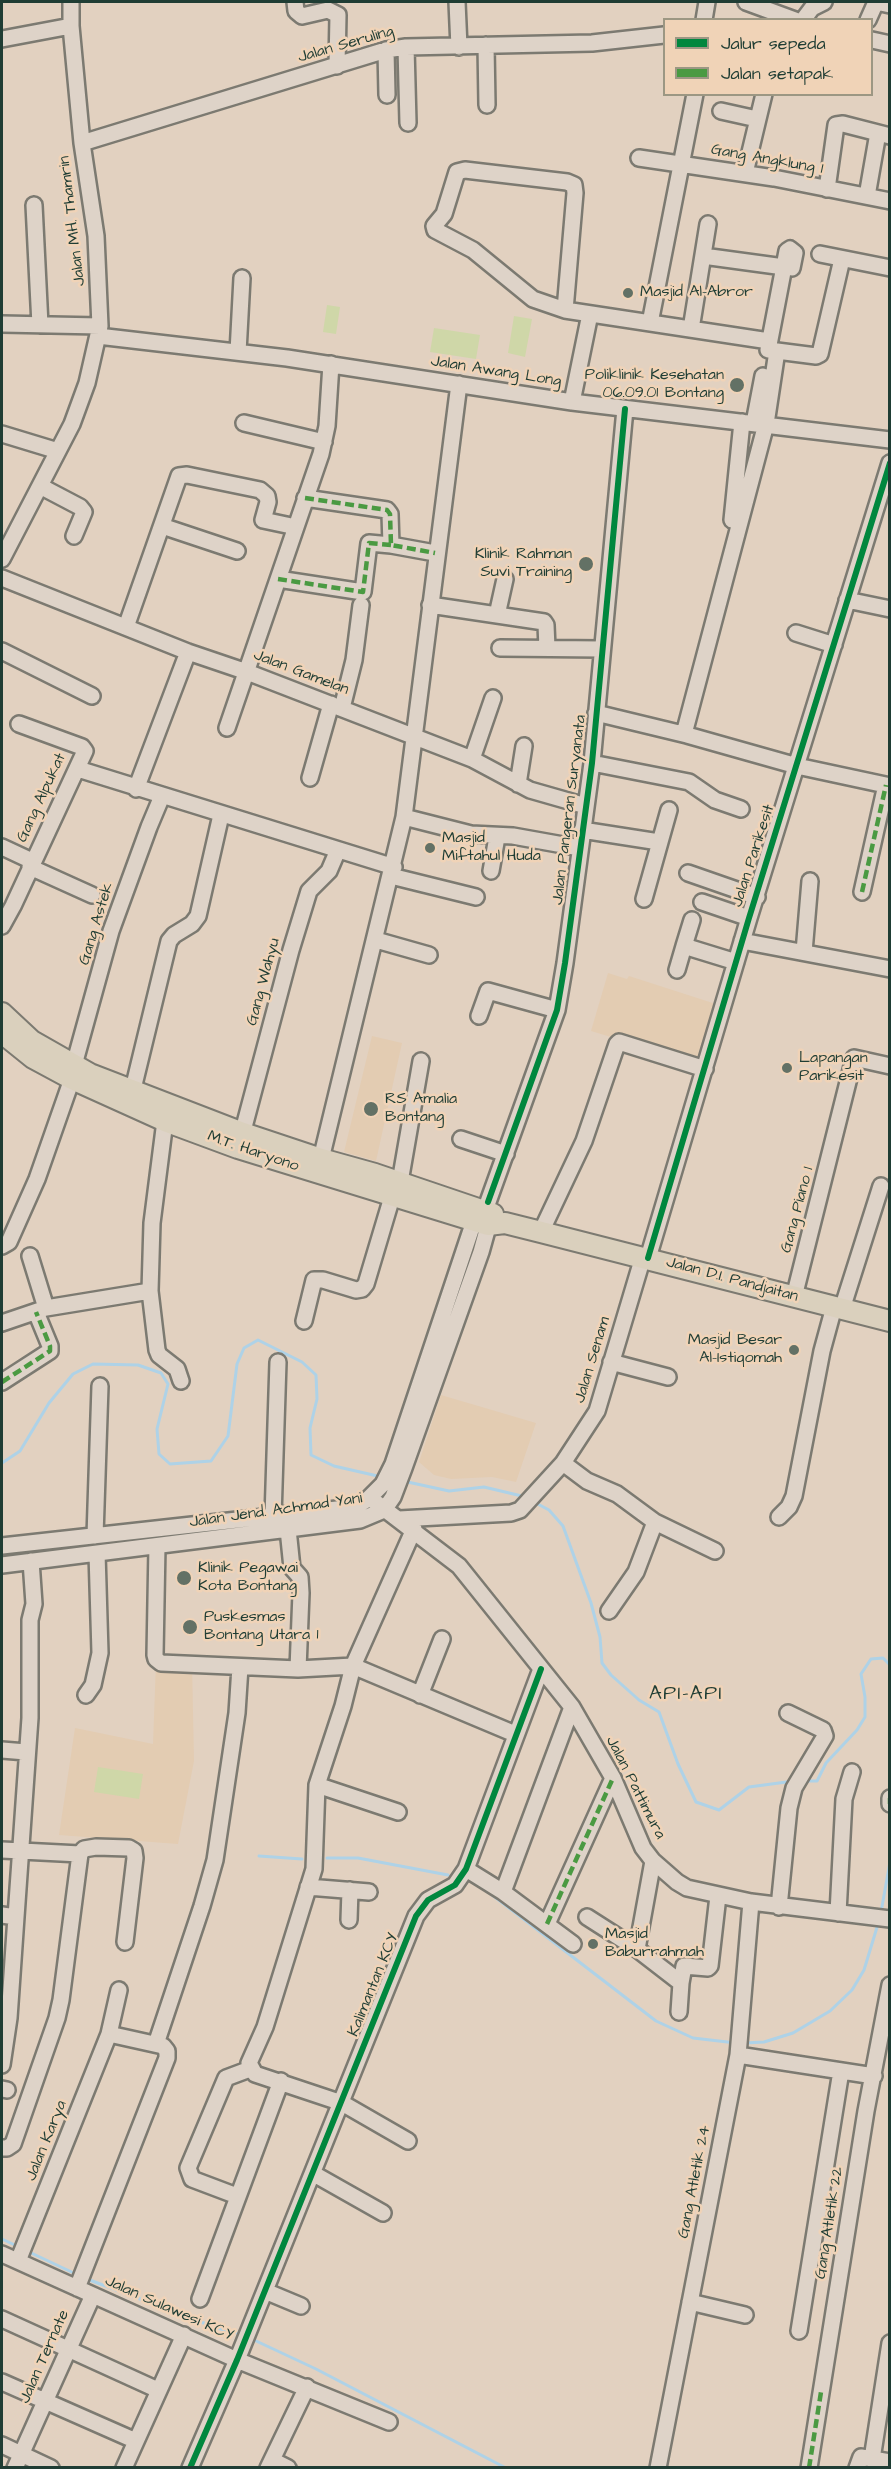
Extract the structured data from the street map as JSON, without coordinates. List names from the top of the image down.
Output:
{
  "streets": {
    "main road": ["M.T. Haryono", "Jalan D.I. Pandjaitan"],
    "street": [
      "Jalan Seruling",
      "Gang Angklung 1",
      "Jalan MH. Thamrin",
      "Jalan Awang Long",
      "Jalan Gamelan",
      "Gang Alpukat",
      "Jalan Pangeran Suryanata",
      "Jalan Parikesit",
      "Gang Astek",
      "Gang Wahyu",
      "Gang Piano 1",
      "Jalan Senam",
      "Jalan Jend. Achmad Yani",
      "Jalan Pattimura",
      "Kalimantan KCY",
      "Jalan Karya",
      "Gang Atletik 24",
      "Gang Atletik 22",
      "Jalan Sulawesi KCY",
      "Jalan Ternate"
    ]
  },
  "crossings": [
    ["Jalan Seruling", "Jalan MH. Thamrin"],
    ["Jalan MH. Thamrin", "Jalan Awang Long"],
    ["Jalan Awang Long", "Jalan Pangeran Suryanata"],
    ["Jalan Gamelan", "Jalan Pangeran Suryanata"],
    ["Jalan Pangeran Suryanata", "M.T. Haryono"],
    ["Jalan Pangeran Suryanata", "Jalan D.I. Pandjaitan"],
    ["Jalan Pangeran Suryanata", "Jalan Jend. Achmad Yani"],
    ["Jalan Parikesit", "Jalan D.I. Pandjaitan"],
    ["Jalan Parikesit", "Jalan Senam"],
    ["Gang Astek", "M.T. Haryono"],
    ["Gang Wahyu", "M.T. Haryono"],
    ["M.T. Haryono", "Jalan D.I. Pandjaitan"],
    ["M.T. Haryono", "Jalan Jend. Achmad Yani"],
    ["Gang Piano 1", "Jalan D.I. Pandjaitan"],
    ["Jalan D.I. Pandjaitan", "Jalan Senam"],
    ["Jalan D.I. Pandjaitan", "Jalan Jend. Achmad Yani"],
    ["Jalan Senam", "Jalan Pattimura"],
    ["Jalan Jend. Achmad Yani", "Jalan Pattimura"],
    ["Jalan Pattimura", "Kalimantan KCY"],
    ["Jalan Pattimura", "Gang Atletik 24"],
    ["Kalimantan KCY", "Jalan Sulawesi KCY"],
    ["Jalan Karya", "Jalan Sulawesi KCY"],
    ["Jalan Sulawesi KCY", "Jalan Ternate"]
  ],
  "districts": ["API-API"],
  "places": [
    "Masjid Al-Abror",
    "Poliklinik Kesehatan 06.09.01 Bontang",
    "Klinik Rahman Suvi Training",
    "Masjid Miftahul Huda",
    "Lapangan Parikesit",
    "RS Amalia Bontang",
    "Masjid Besar Al-Istiqomah",
    "Klinik Pegawai Kota Bontang",
    "Puskesmas Bontang Utara 1",
    "Masjid Baburrahmah"
  ],
  "legend": ["Jalur sepeda", "Jalan setapak"]
}
